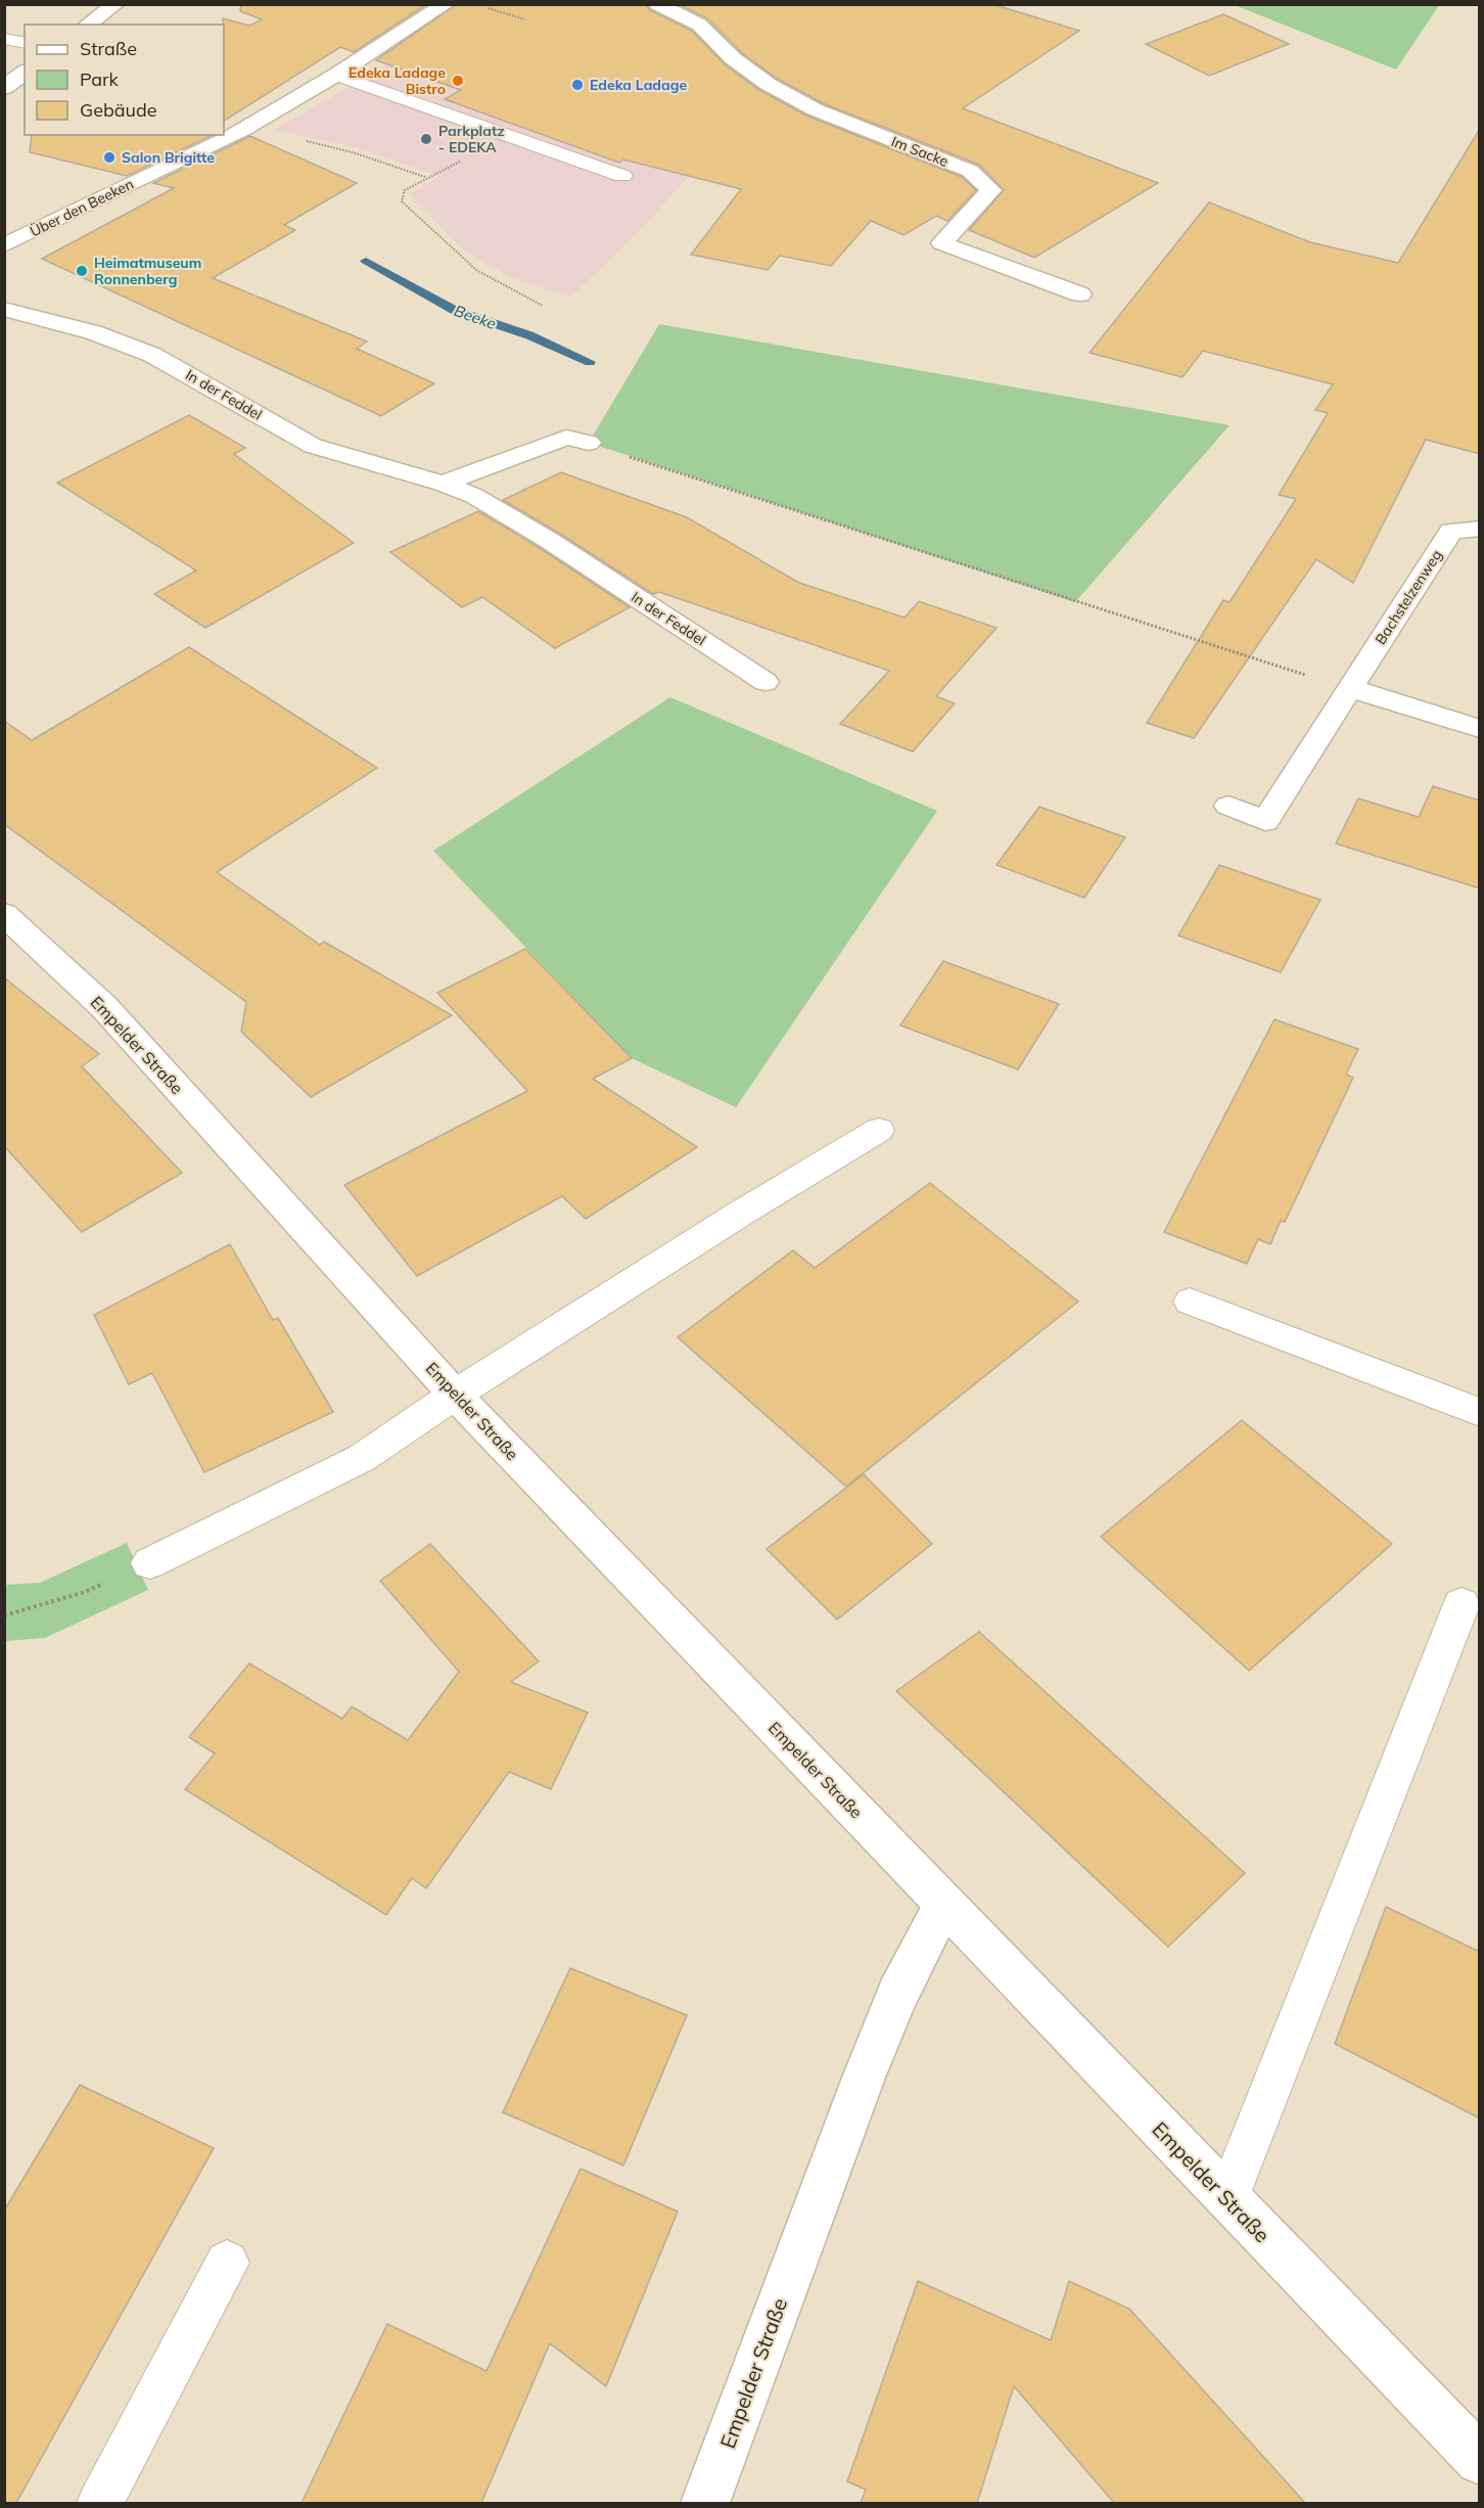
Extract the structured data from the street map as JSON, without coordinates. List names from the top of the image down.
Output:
{
  "streets": {
    "street": [
      "Im Sacke",
      "Über den Beeken",
      "In der Feddel",
      "Bachstelzenweg",
      "Empelder Straße"
    ]
  },
  "water": ["Beeke"],
  "places": [
    "Edeka Ladage Bistro",
    "Edeka Ladage",
    "Parkplatz - EDEKA",
    "Salon Brigitte",
    "Heimatmuseum Ronnenberg"
  ],
  "legend": ["Straße", "Park", "Gebäude"]
}
